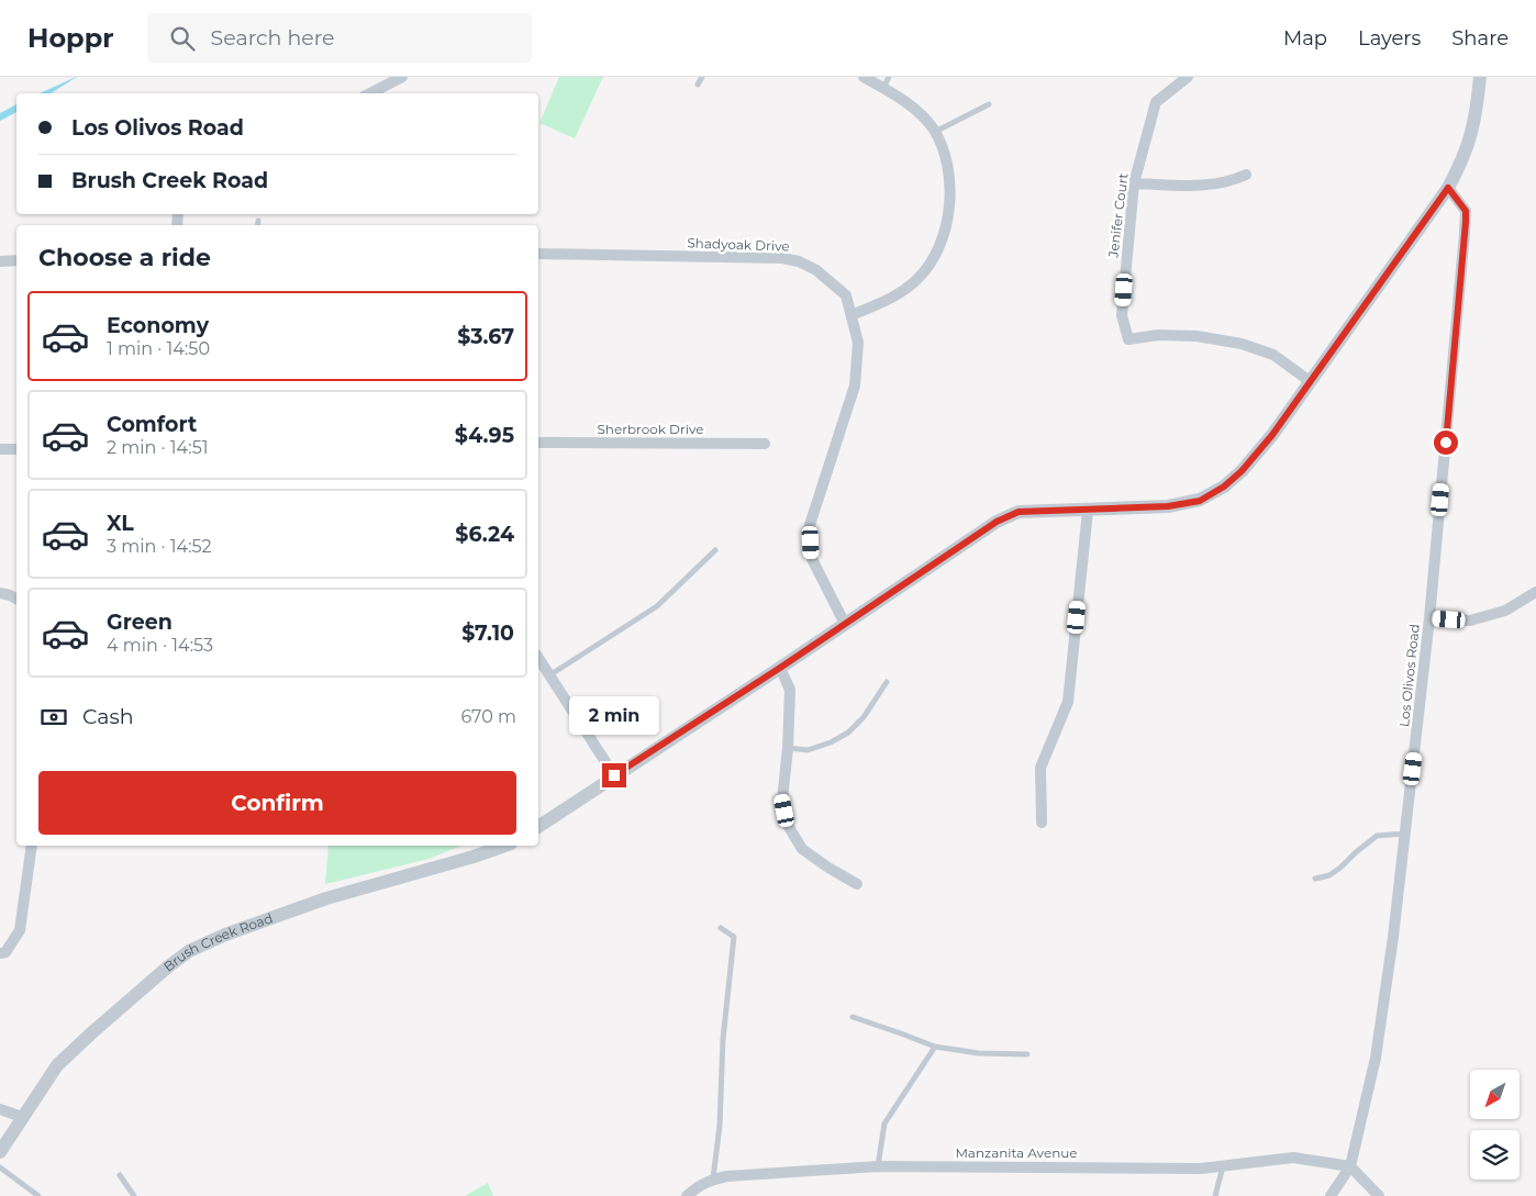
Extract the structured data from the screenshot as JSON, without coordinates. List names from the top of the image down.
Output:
{
  "streets": {
    "street": [
      "Jenifer Court",
      "Shadyoak Drive",
      "Sherbrook Drive",
      "Los Olivos Road",
      "Brush Creek Road",
      "Manzanita Avenue"
    ]
  },
  "crossings": [
    ["Los Olivos Road", "Manzanita Avenue"]
  ],
  "north": "bottom left",
  "page": {
    "header": "Hoppr",
    "search": "Search here",
    "nav": ["Map", "Layers", "Share"],
    "banner": ["Los Olivos Road", "Brush Creek Road"],
    "heading": "Choose a ride",
    "list": [
      {
        "name": "Economy",
        "note": "1 min · 14:50",
        "value": "$3.67"
      },
      {
        "name": "Comfort",
        "note": "2 min · 14:51",
        "value": "$4.95"
      },
      {
        "name": "XL",
        "note": "3 min · 14:52",
        "value": "$6.24"
      },
      {
        "name": "Green",
        "note": "4 min · 14:53",
        "value": "$7.10"
      }
    ],
    "pay": ["Cash", "670 m"],
    "bubble": "2 min",
    "buttons": "Confirm"
  }
}
